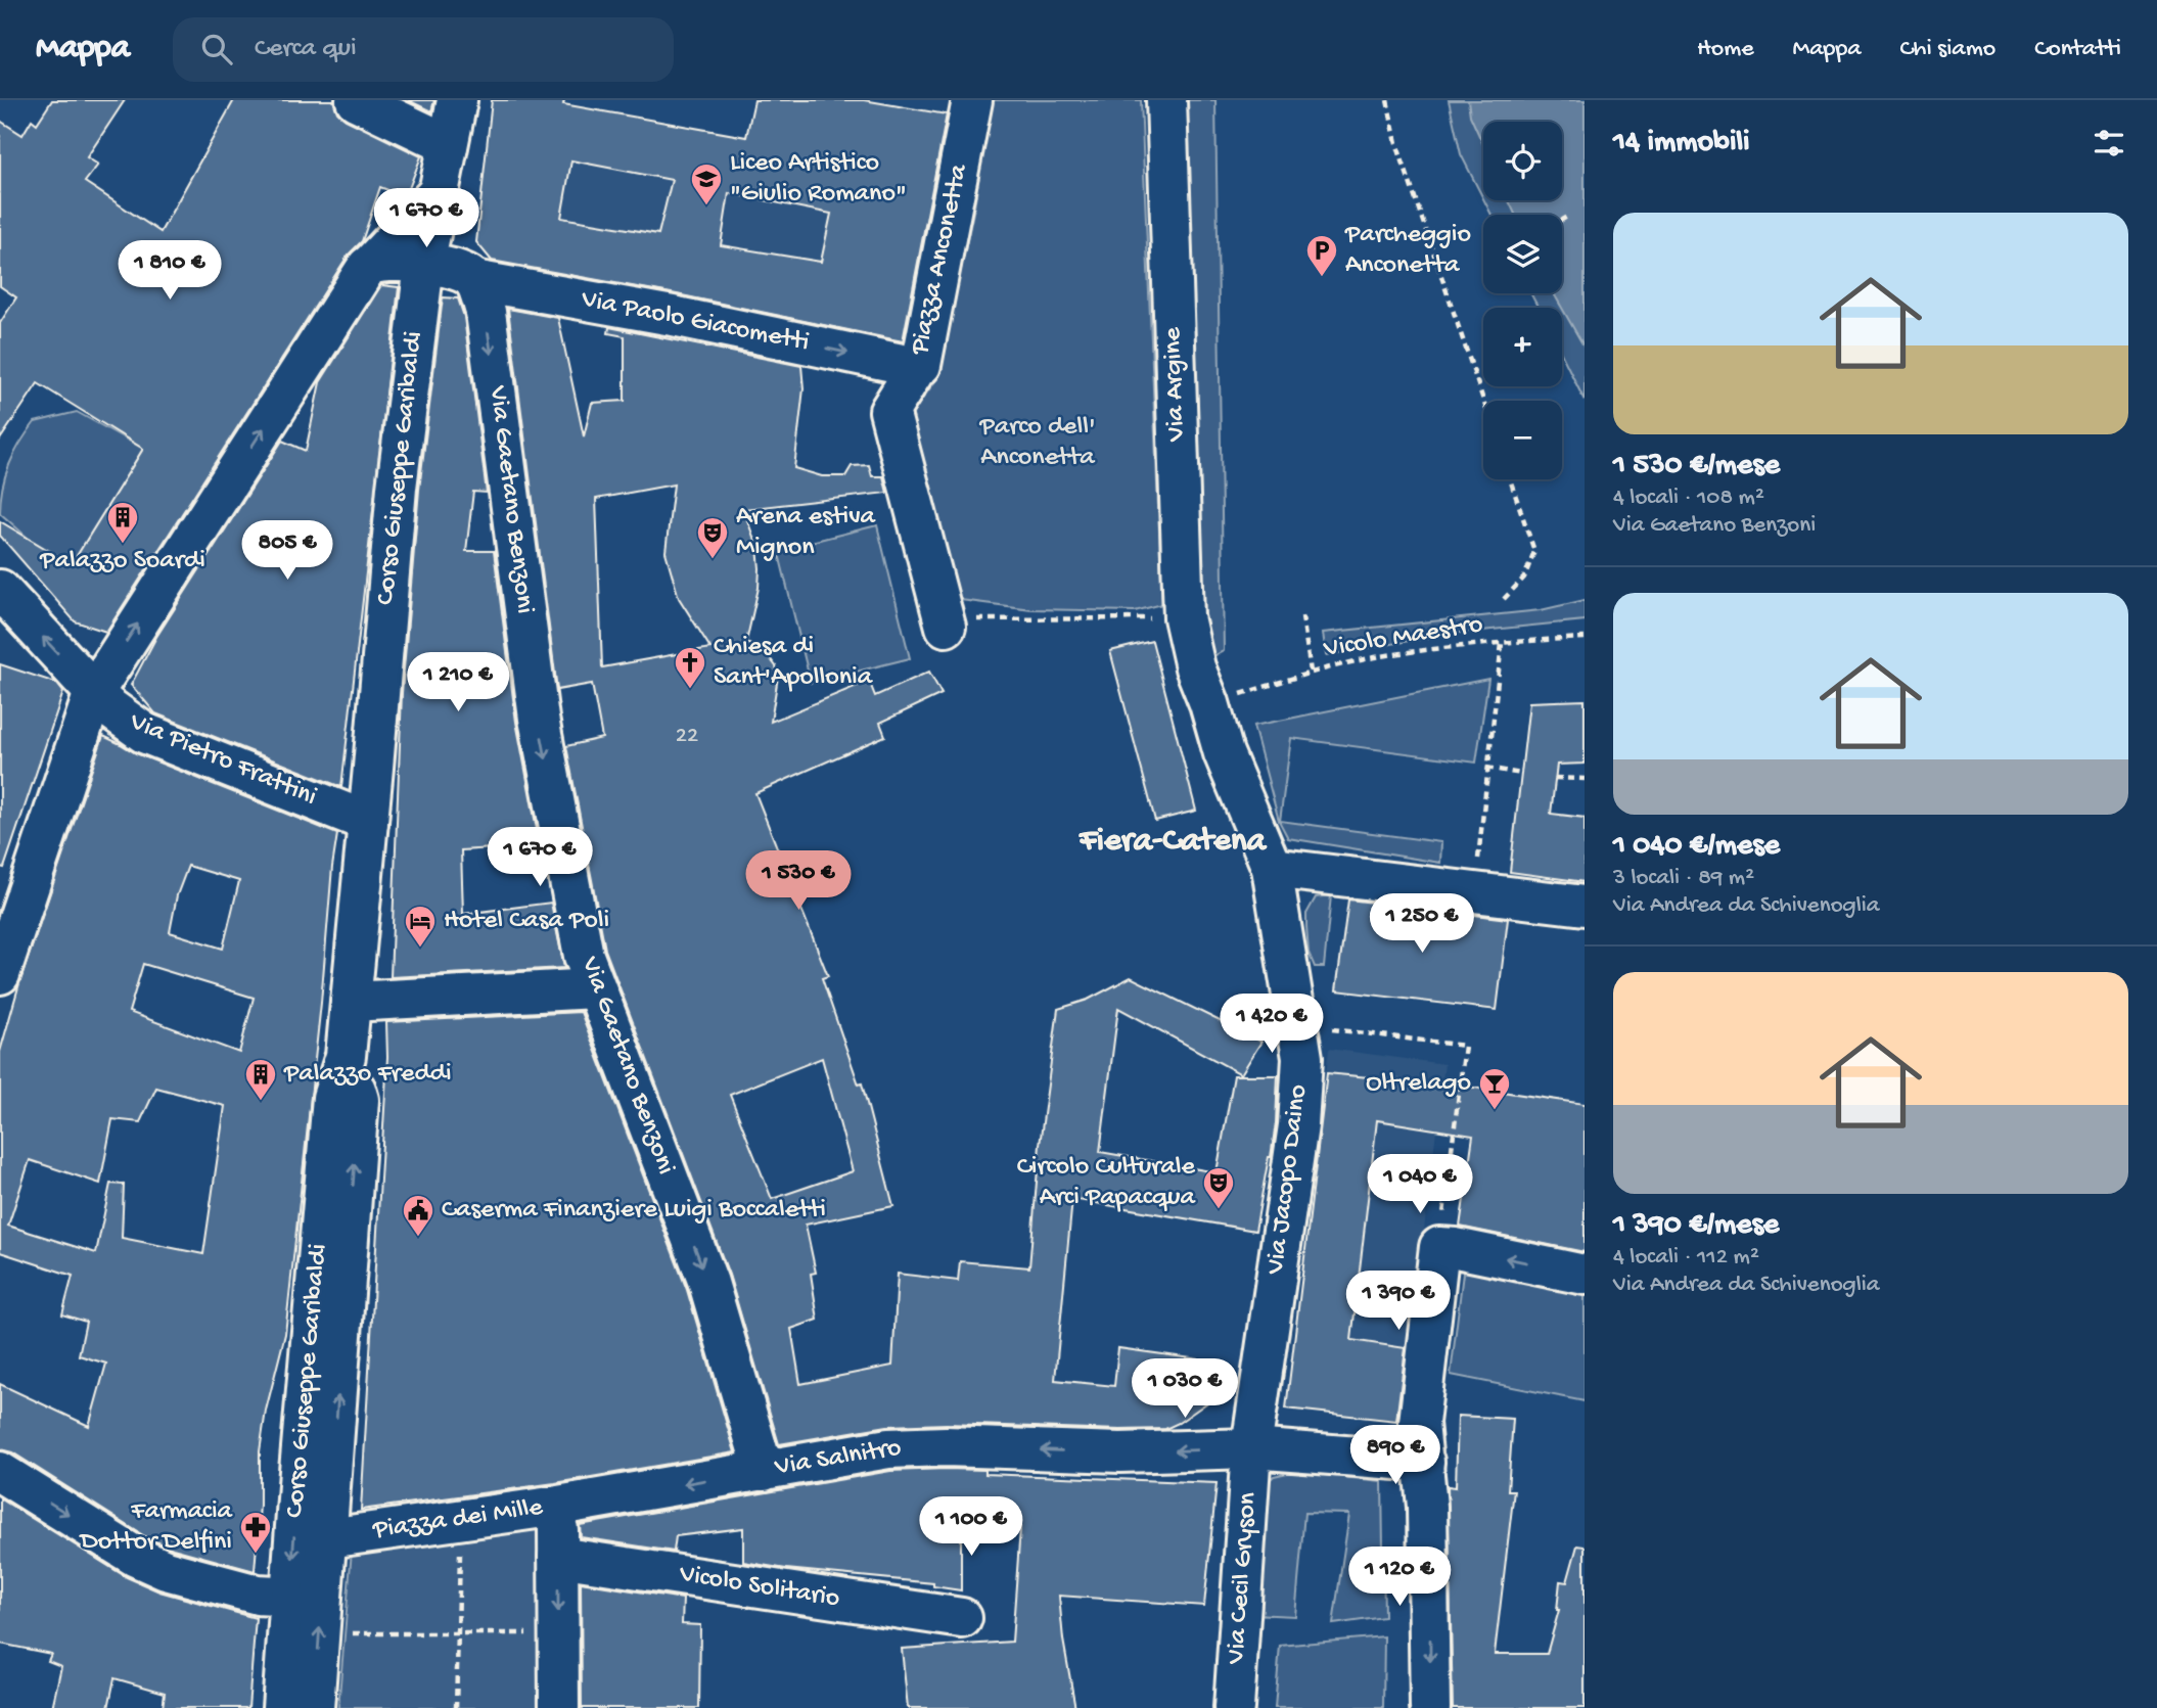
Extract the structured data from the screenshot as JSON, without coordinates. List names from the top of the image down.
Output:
{
  "streets": {
    "street": [
      "Piazza Anconetta",
      "Via Paolo Giacometti",
      "Via Argine",
      "Corso Giuseppe Garibaldi",
      "Via Gaetano Benzoni",
      "Via Pietro Frattini",
      "Via Jacopo Daino",
      "Via Salnitro",
      "Piazza dei Mille",
      "Via Cecil Gryson",
      "Vicolo Solitario"
    ],
    "path": ["Vicolo Maestro"]
  },
  "crossings": [
    ["Piazza Anconetta", "Via Paolo Giacometti"],
    ["Via Paolo Giacometti", "Via Gaetano Benzoni"],
    ["Via Argine", "Via Jacopo Daino"],
    ["Corso Giuseppe Garibaldi", "Via Pietro Frattini"],
    ["Corso Giuseppe Garibaldi", "Piazza dei Mille"],
    ["Via Gaetano Benzoni", "Via Salnitro"],
    ["Via Jacopo Daino", "Via Salnitro"],
    ["Via Jacopo Daino", "Via Cecil Gryson"],
    ["Via Salnitro", "Piazza dei Mille"],
    ["Via Salnitro", "Via Cecil Gryson"],
    ["Piazza dei Mille", "Vicolo Solitario"]
  ],
  "one_way": ["Via Paolo Giacometti", "Via Gaetano Benzoni", "Via Salnitro"],
  "districts": ["Fiera-Catena"],
  "parks": ["Parco dell' Anconetta"],
  "places": {
    "school or university": ["Liceo Artistico \"Giulio Romano\""],
    "parking": ["Parcheggio Anconetta"],
    "building": ["Palazzo Soardi", "Palazzo Freddi"],
    "theatre": ["Arena estiva Mignon", "Circolo Culturale Arci Papacqua"],
    "church": ["Chiesa di Sant'Apollonia"],
    "hotel": ["Hotel Casa Poli"],
    "bar": ["Oltrelago"],
    "public building": ["Caserma Finanziere Luigi Boccaletti"],
    "pharmacy": ["Farmacia Dottor Delfini"]
  },
  "house_numbers": ["22"],
  "page": {
    "header": "Mappa",
    "search": "Cerca qui",
    "nav": [
      "Home",
      "Mappa",
      "Chi siamo",
      "Contatti"
    ],
    "heading": "14 immobili",
    "map_buttons": ["+", "−"],
    "list": [
      {
        "name": "1 530 €/mese",
        "note": "4 locali · 108 m² · Via Gaetano Benzoni"
      },
      {
        "name": "1 040 €/mese",
        "note": "3 locali · 89 m² · Via Andrea da Schivenoglia"
      },
      {
        "name": "1 390 €/mese",
        "note": "4 locali · 112 m² · Via Andrea da Schivenoglia"
      }
    ],
    "price": [
      "1 670 €",
      "1 810 €",
      "805 €",
      "1 210 €",
      "1 670 €",
      "1 530 €",
      "1 250 €",
      "1 420 €",
      "1 040 €",
      "1 390 €",
      "1 030 €",
      "890 €",
      "1 100 €",
      "1 120 €"
    ]
  }
}
